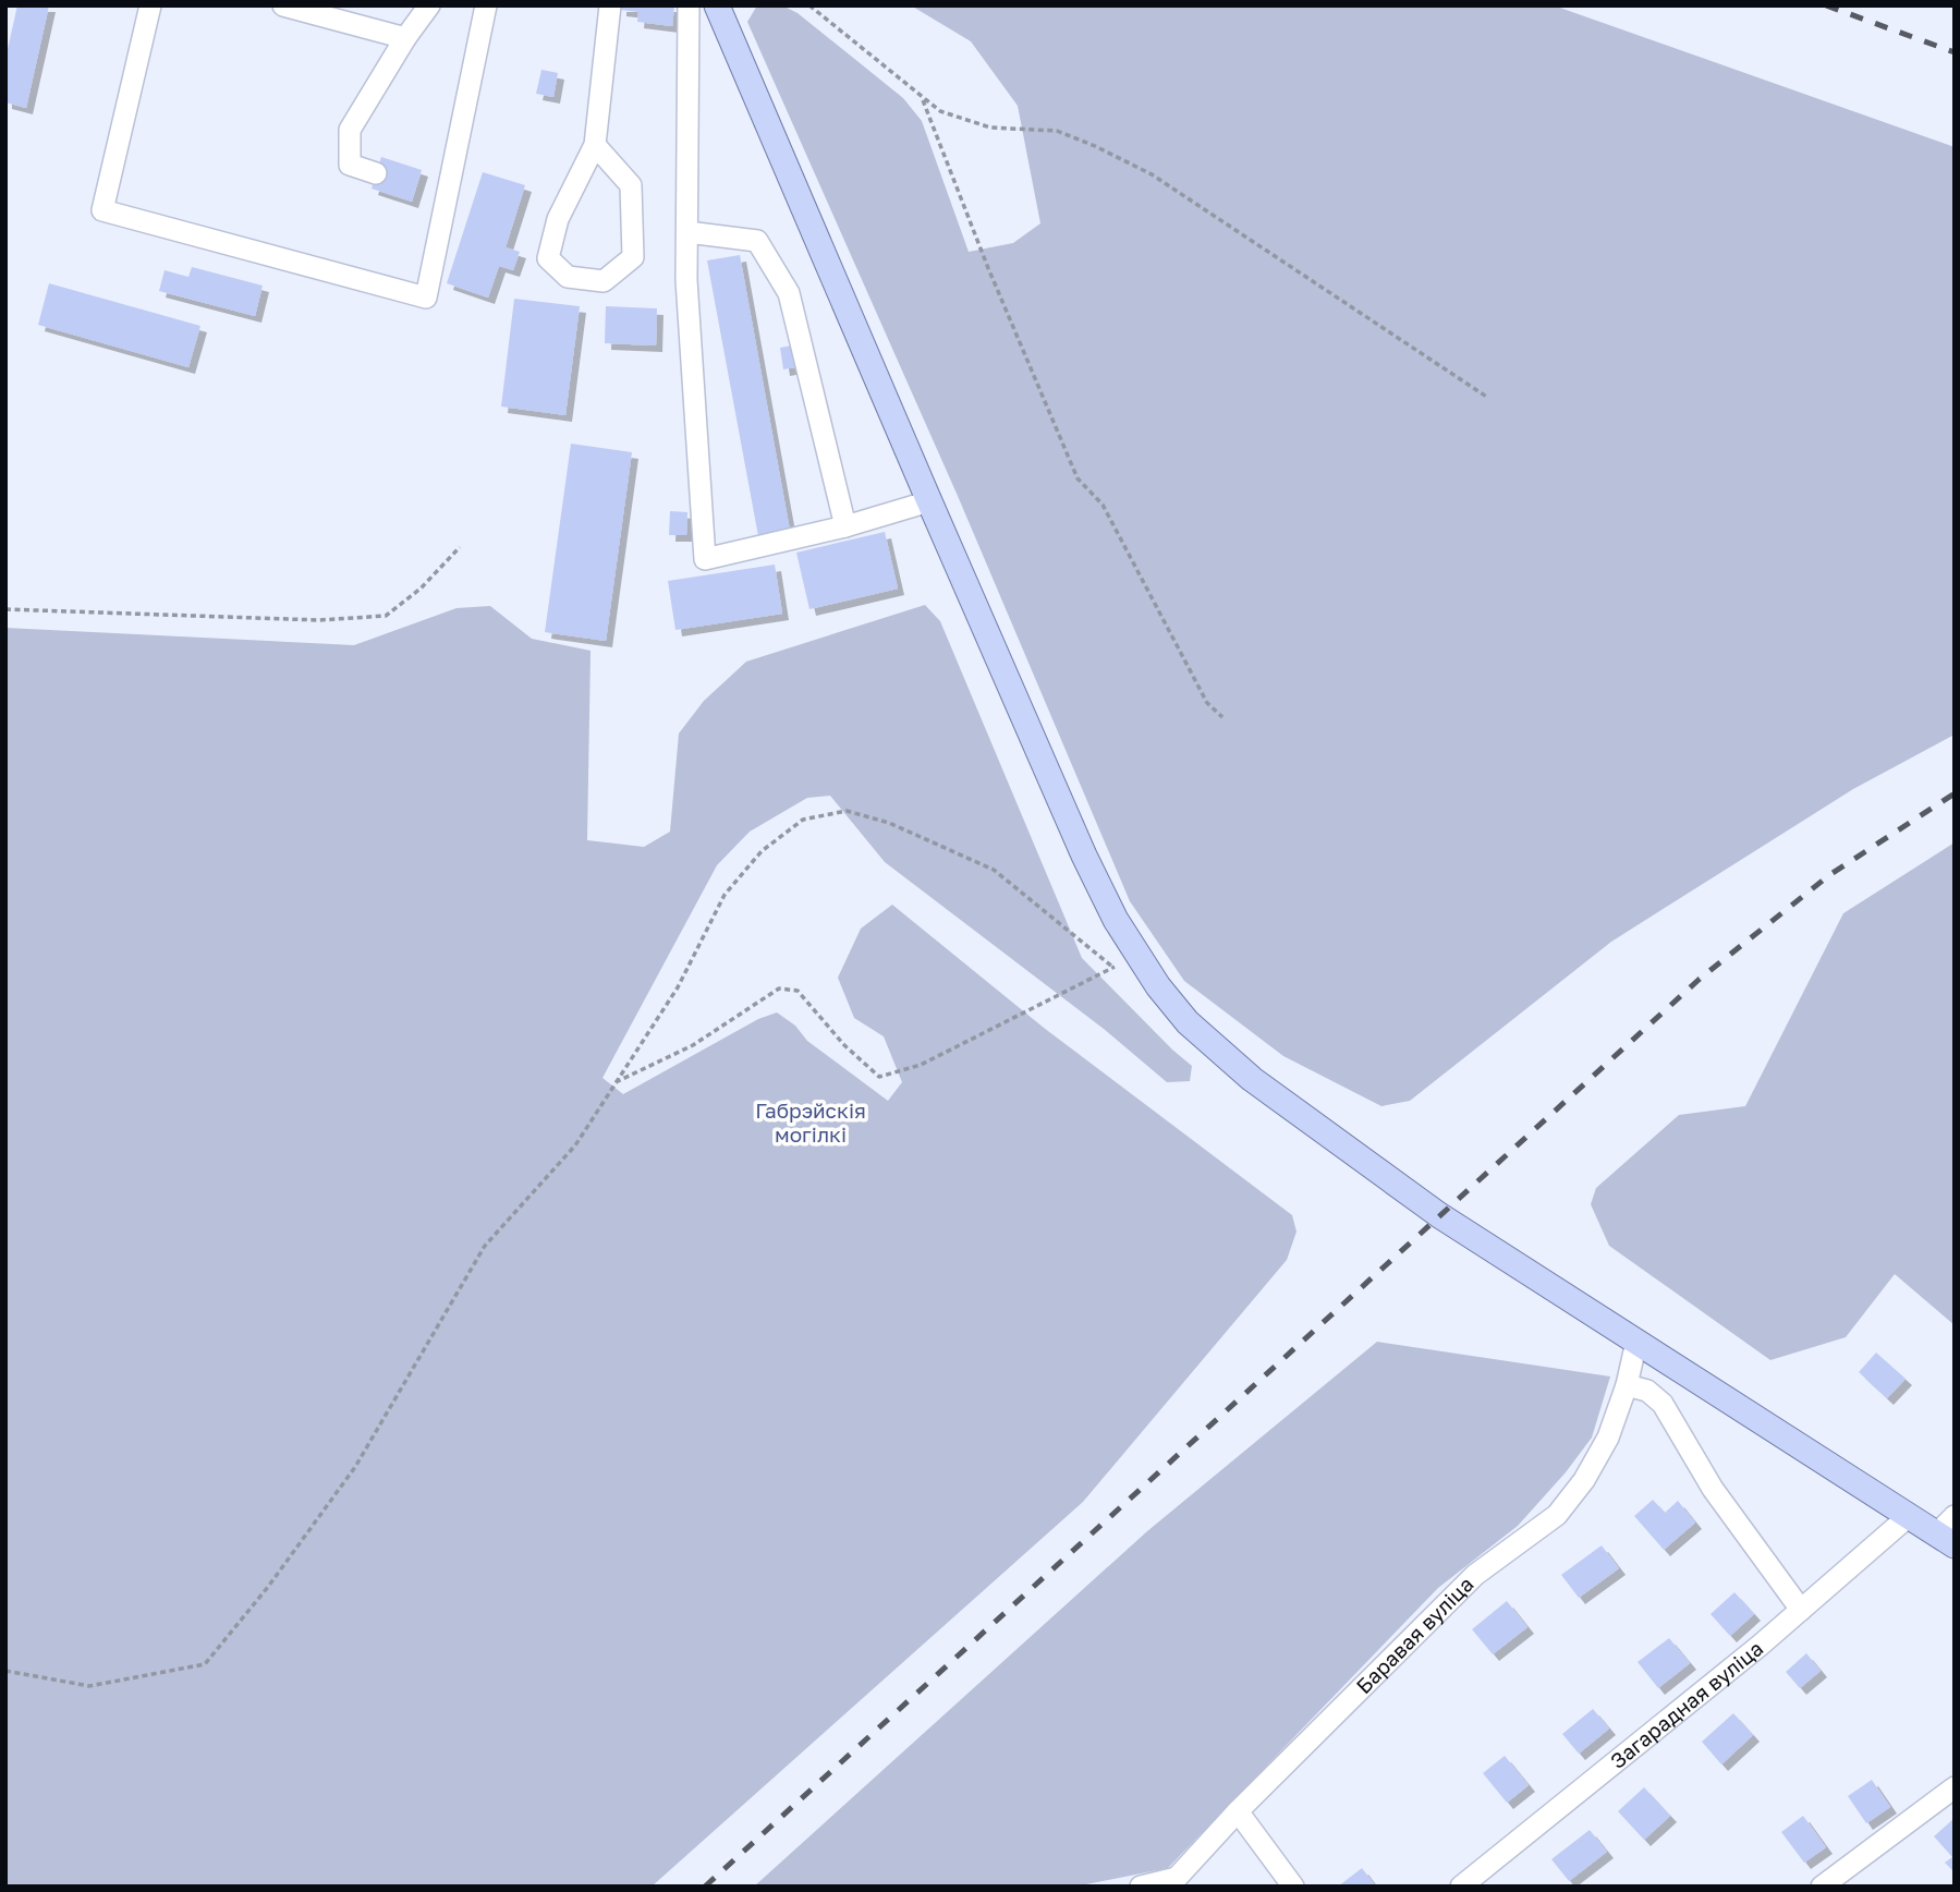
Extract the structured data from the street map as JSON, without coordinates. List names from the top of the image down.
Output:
{
  "streets": {
    "street": ["Баравая вуліца", "Загарадная вуліца"]
  },
  "parks": ["Габрэйскія могілкі"]
}
